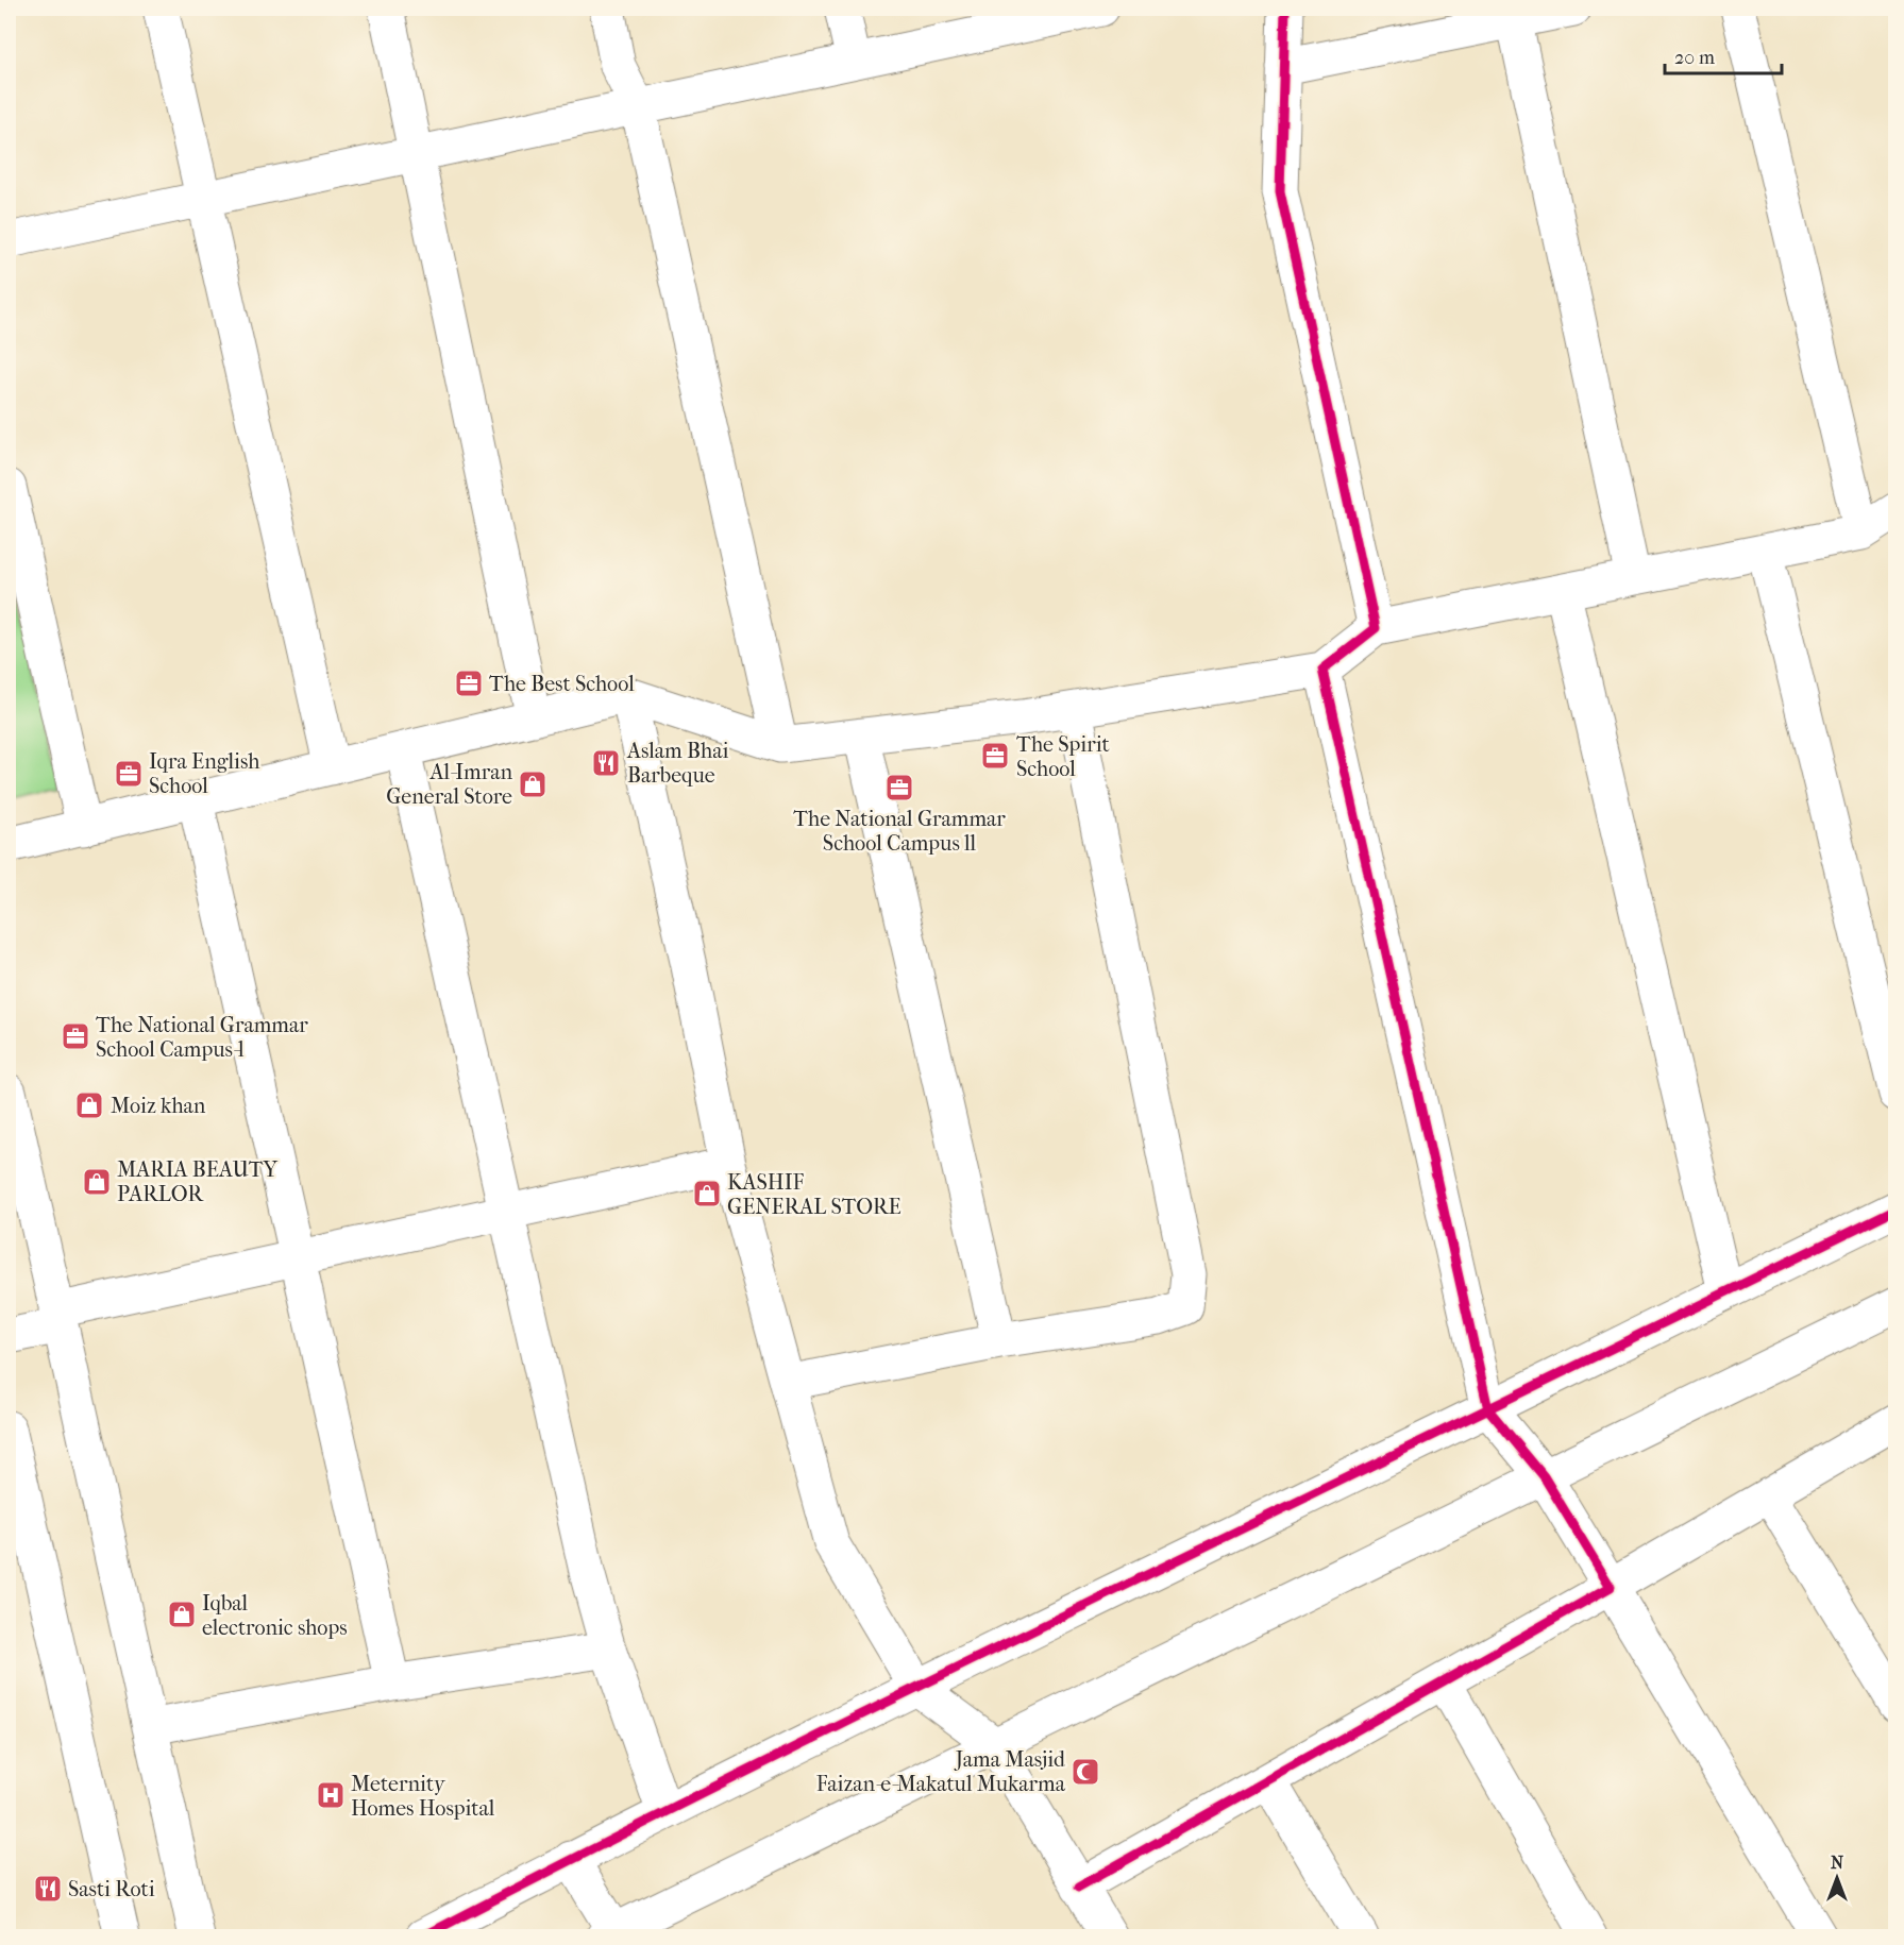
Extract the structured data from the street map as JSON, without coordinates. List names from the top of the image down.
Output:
{
  "places": {
    "office": [
      "The Best School",
      "The Spirit School",
      "Iqra English School",
      "The National Grammar School Campus ll",
      "The National Grammar School Campus-l"
    ],
    "restaurant": ["Aslam Bhai Barbeque", "Sasti Roti"],
    "shop": [
      "Al-Imran General Store",
      "Moiz khan",
      "MARIA BEAUTY PARLOR",
      "KASHIF GENERAL STORE",
      "Iqbal electronic shops"
    ],
    "mosque": ["Jama Masjid Faizan-e-Makatul Mukarma"],
    "hospital": ["Meternity Homes Hospital"]
  },
  "scale_bar": "20 m",
  "north": "top"
}
